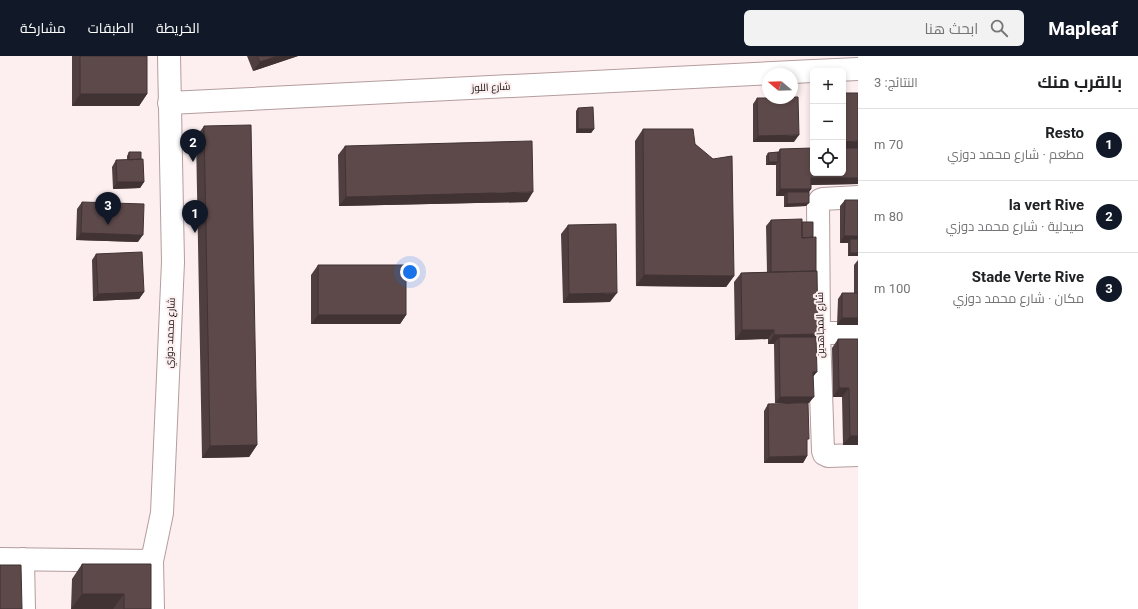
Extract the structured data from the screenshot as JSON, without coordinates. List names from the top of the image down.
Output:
{
  "streets": {
    "street": ["شارع اللوز", "شارع المجاهدين", "شارع محمد دوزي"]
  },
  "crossings": [
    ["شارع اللوز", "شارع محمد دوزي"]
  ],
  "north": "left",
  "page": {
    "header": "Mapleaf",
    "search": "ابحث هنا",
    "nav": ["الخريطة", "الطبقات", "مشاركة"],
    "heading": ["بالقرب منك", "النتائج: 3"],
    "map_buttons": ["+", "−"],
    "list": [
      {
        "mark": "1",
        "name": "Resto",
        "note": "مطعم · شارع محمد دوزي",
        "value": "70 m"
      },
      {
        "mark": "2",
        "name": "la vert Rive",
        "note": "صيدلية · شارع محمد دوزي",
        "value": "80 m"
      },
      {
        "mark": "3",
        "name": "Stade Verte Rive",
        "note": "مكان · شارع محمد دوزي",
        "value": "100 m"
      }
    ],
    "pins": ["2", "3", "1"]
  }
}
